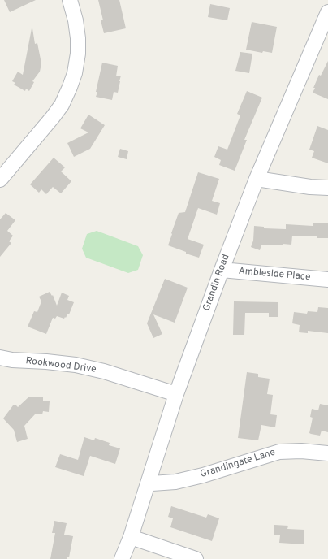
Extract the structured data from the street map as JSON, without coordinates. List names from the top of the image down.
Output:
{
  "streets": {
    "street": [
      "Ambleside Place",
      "Grandin Road",
      "Rookwood Drive",
      "Grandingate Lane"
    ]
  },
  "crossings": [
    ["Ambleside Place", "Grandin Road"],
    ["Grandin Road", "Rookwood Drive"],
    ["Grandin Road", "Grandingate Lane"]
  ]
}
